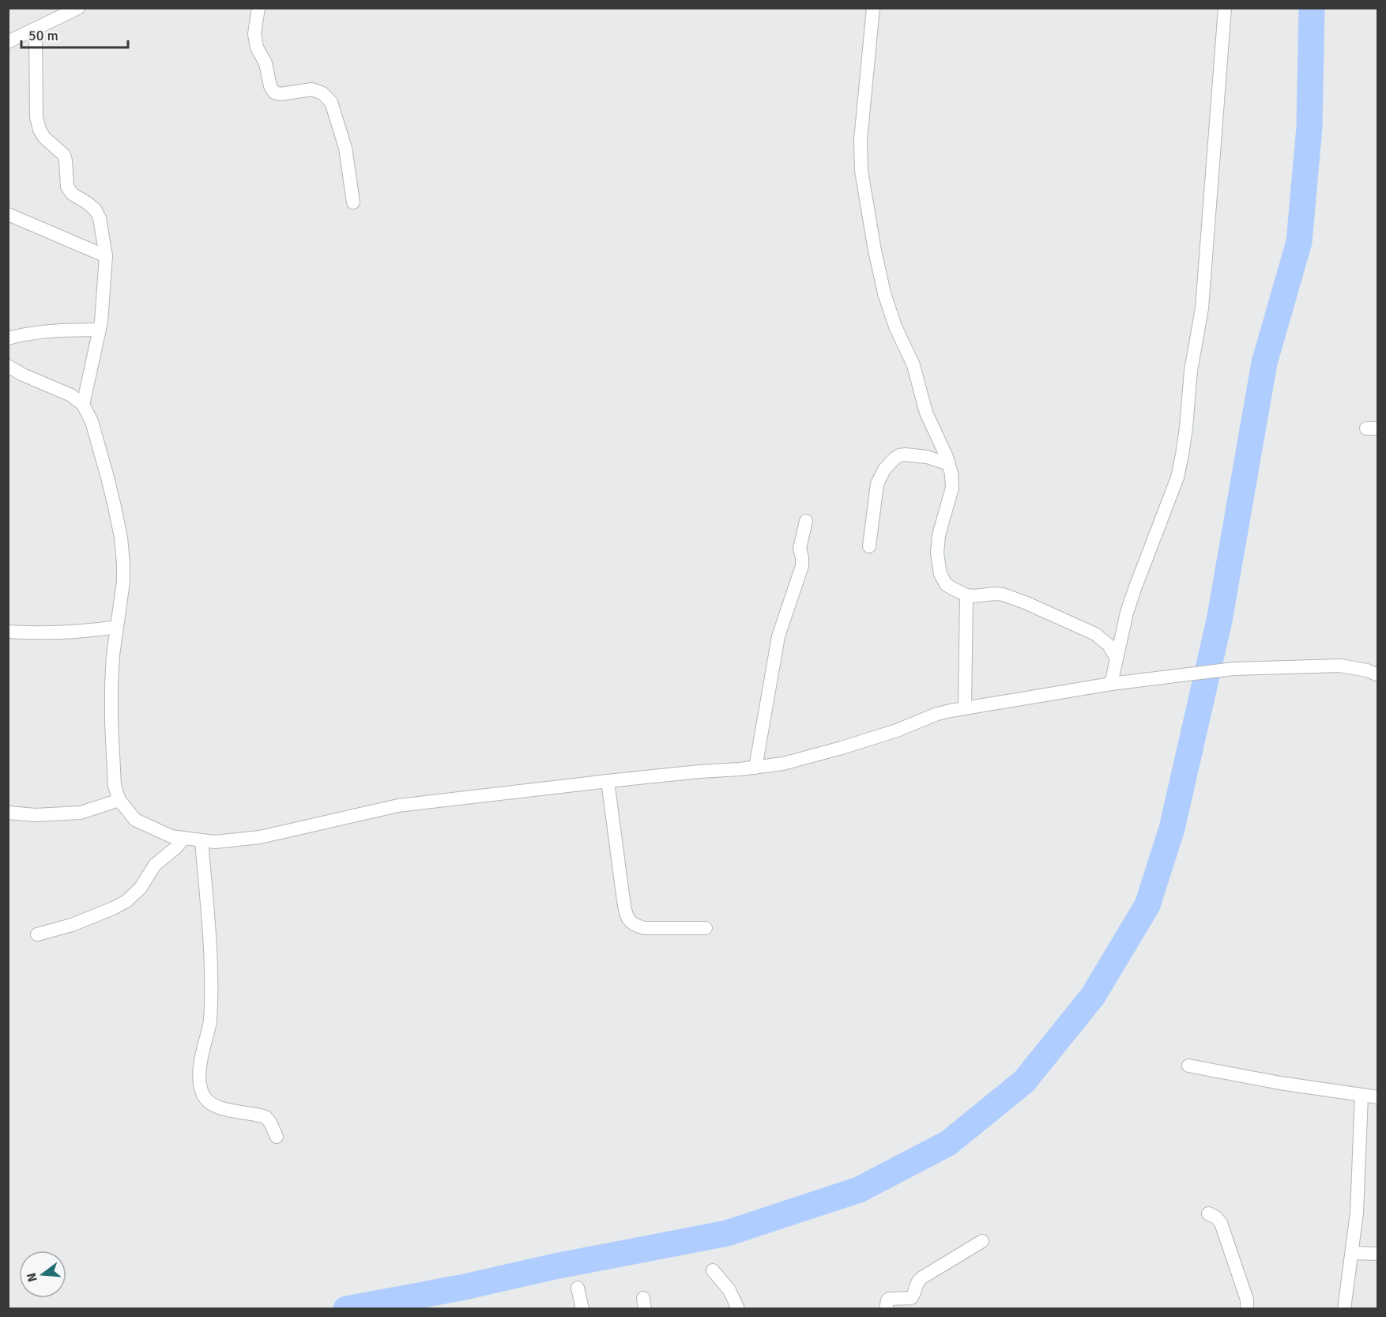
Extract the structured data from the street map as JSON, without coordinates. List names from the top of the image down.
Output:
{
  "scale_bar": "50 m",
  "north": "left"
}
